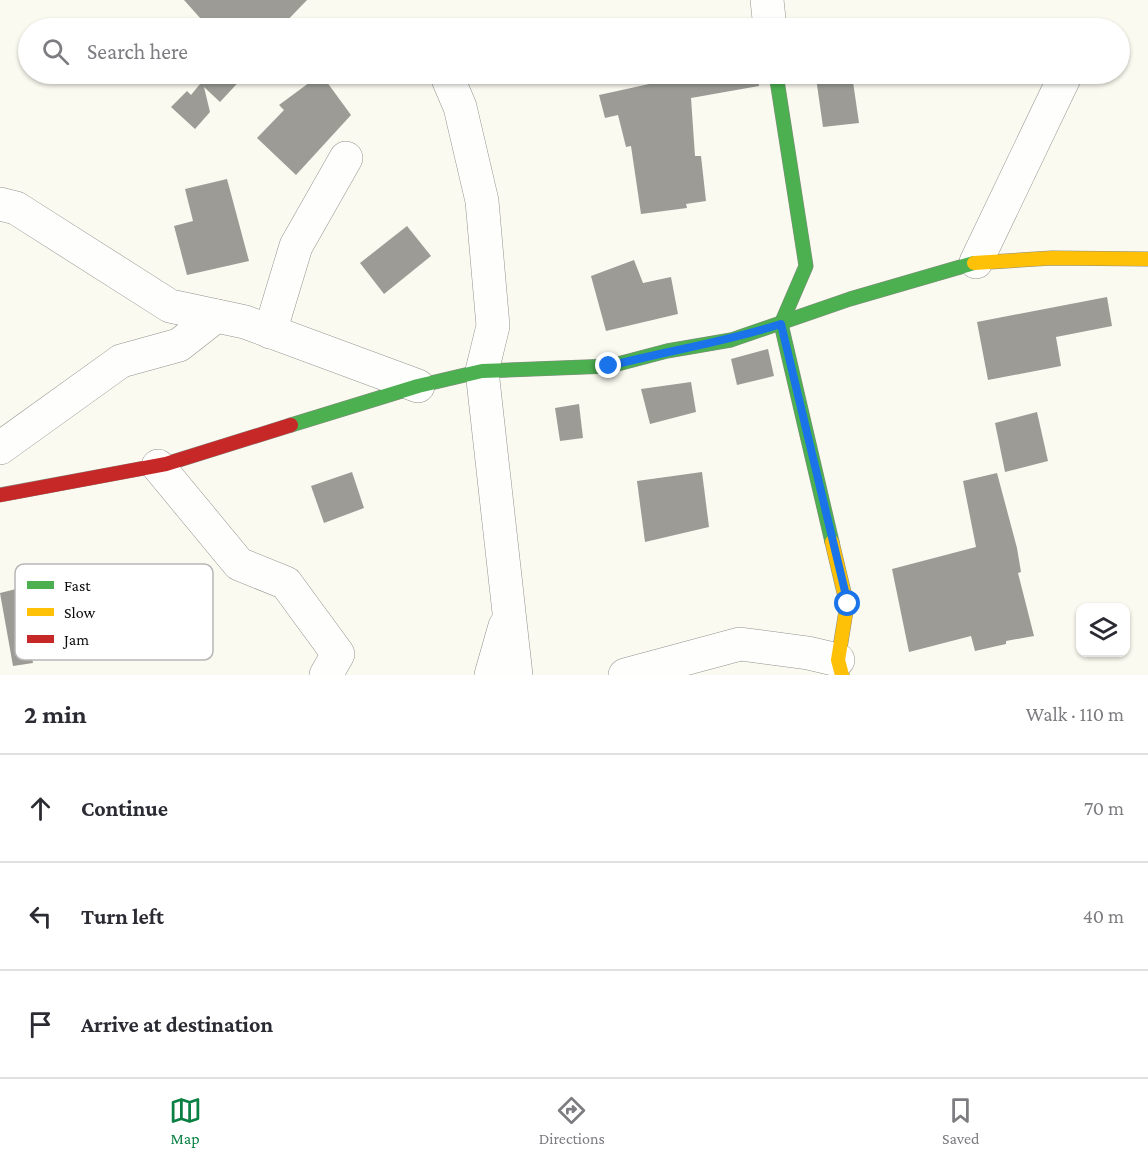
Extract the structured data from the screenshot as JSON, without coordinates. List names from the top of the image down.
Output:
{
  "legend": ["Fast", "Slow", "Jam"],
  "page": {
    "search": "Search here",
    "heading": ["2 min", "Walk · 110 m"],
    "list": [
      ["Continue", "70 m"],
      ["Turn left", "40 m"],
      "Arrive at destination"
    ],
    "nav": ["Map", "Directions", "Saved"]
  }
}
